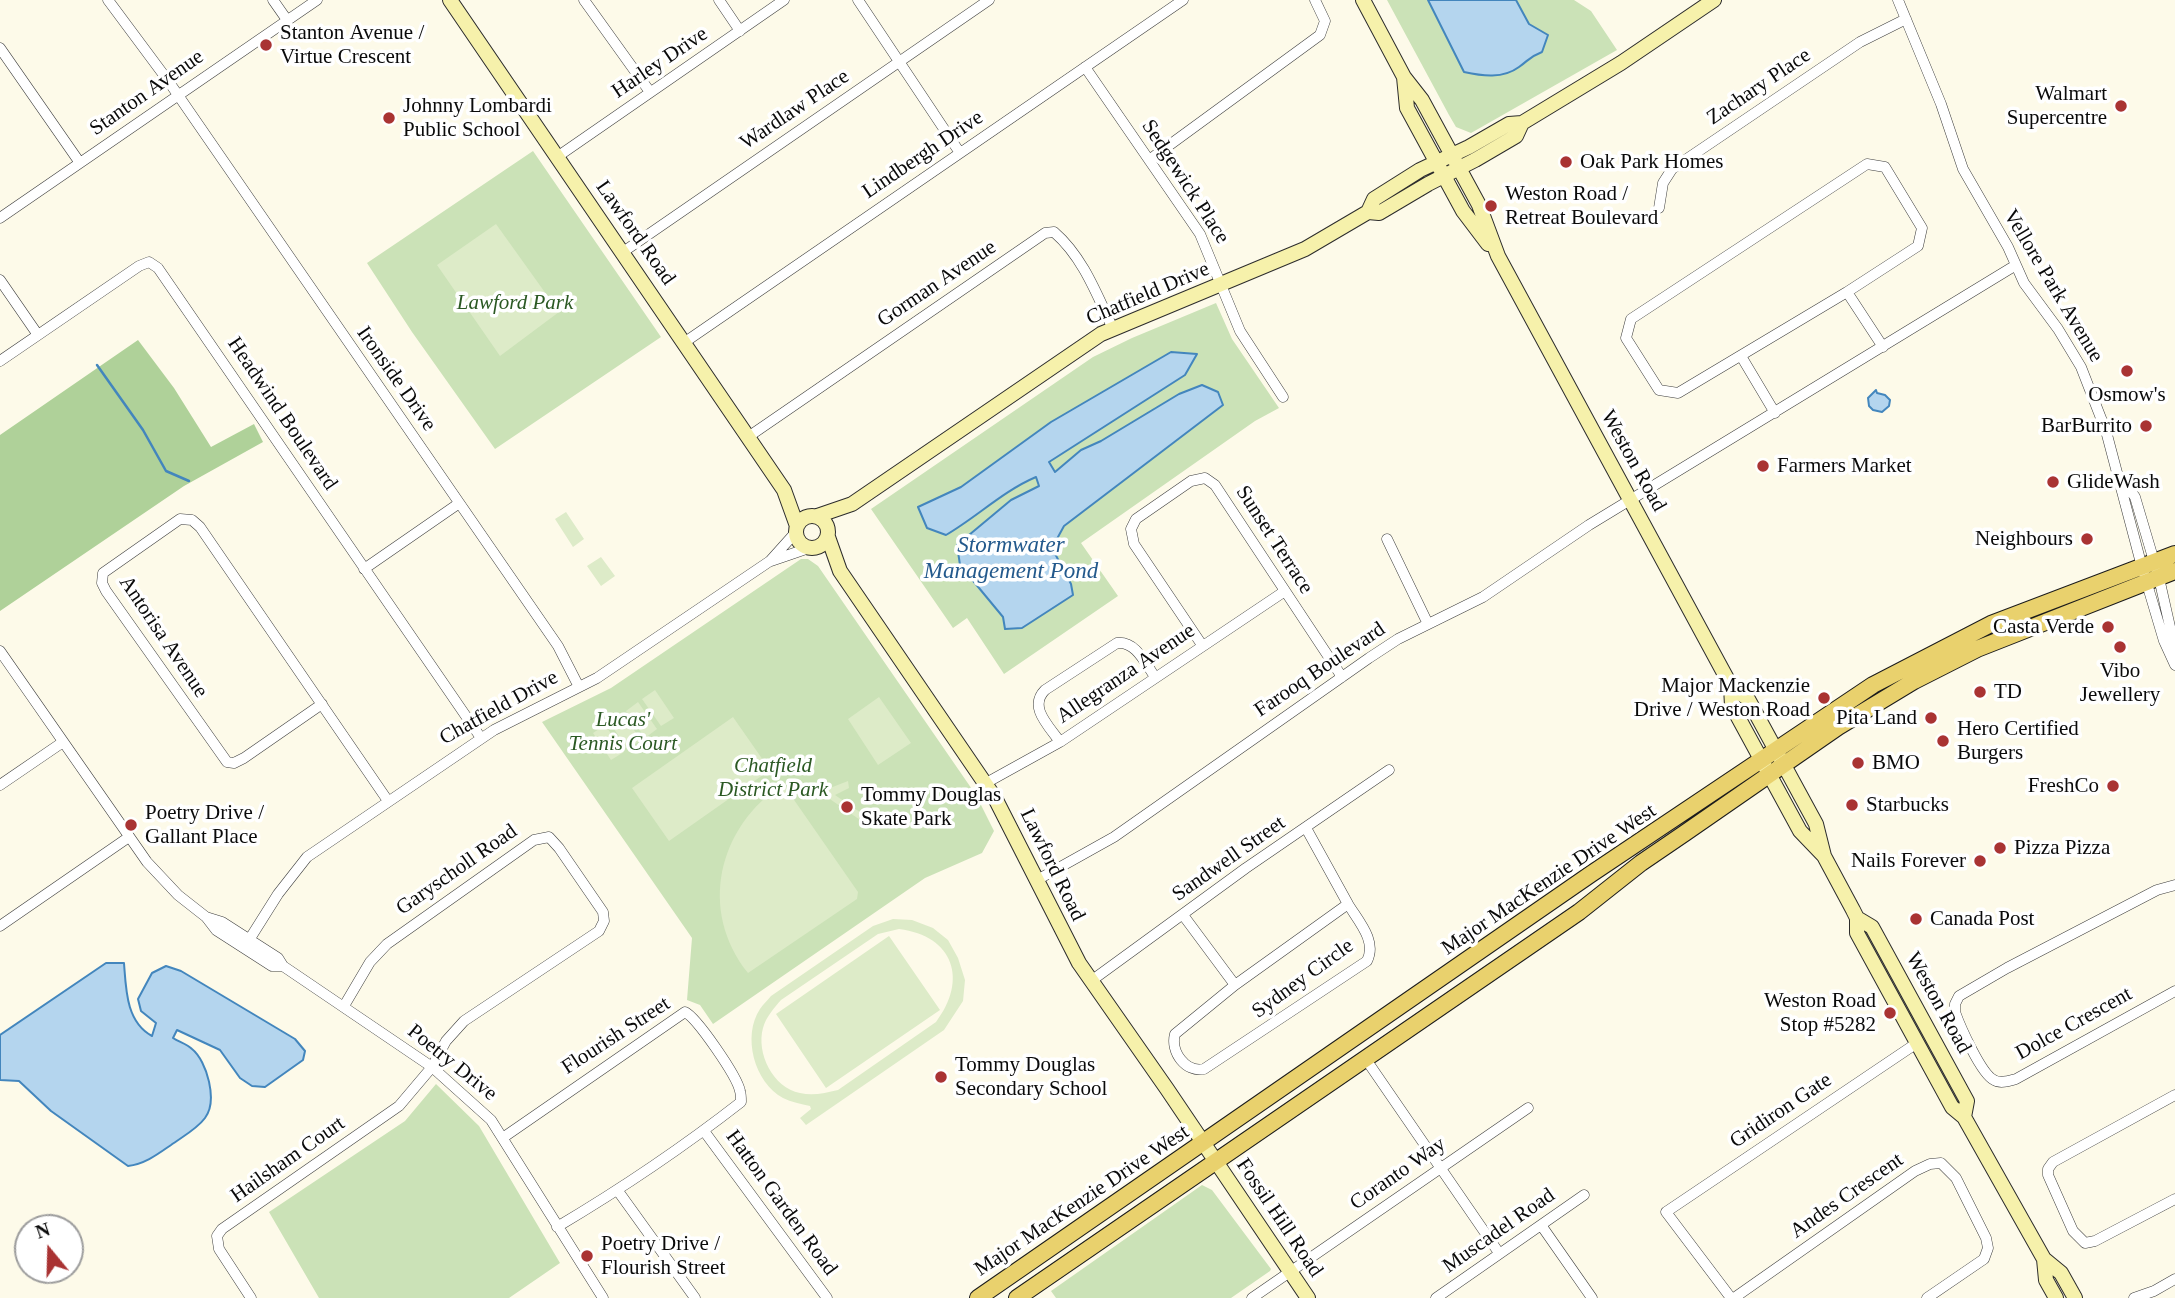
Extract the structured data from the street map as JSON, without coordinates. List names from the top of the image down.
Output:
{
  "streets": {
    "main road": ["Major MacKenzie Drive West"],
    "street": [
      "Harley Drive",
      "Zachary Place",
      "Stanton Avenue",
      "Wardlaw Place",
      "Lindbergh Drive",
      "Sedgewick Place",
      "Lawford Road",
      "Gorman Avenue",
      "Vellore Park Avenue",
      "Chatfield Drive",
      "Ironside Drive",
      "Headwind Boulevard",
      "Weston Road",
      "Sunset Terrace",
      "Antorisa Avenue",
      "Farooq Boulevard",
      "Allegranza Avenue",
      "Sandwell Street",
      "Garyscholl Road",
      "Sydney Circle",
      "Dolce Crescent",
      "Flourish Street",
      "Poetry Drive",
      "Gridiron Gate",
      "Hailsham Court",
      "Coranto Way",
      "Andes Crescent",
      "Hatton Garden Road",
      "Fossil Hill Road",
      "Muscadel Road"
    ]
  },
  "crossings": [
    ["Harley Drive", "Lawford Road"],
    ["Zachary Place", "Vellore Park Avenue"],
    ["Stanton Avenue", "Ironside Drive"],
    ["Wardlaw Place", "Lawford Road"],
    ["Lindbergh Drive", "Sedgewick Place"],
    ["Lindbergh Drive", "Lawford Road"],
    ["Sedgewick Place", "Chatfield Drive"],
    ["Lawford Road", "Gorman Avenue"],
    ["Lawford Road", "Chatfield Drive"],
    ["Lawford Road", "Farooq Boulevard"],
    ["Lawford Road", "Allegranza Avenue"],
    ["Lawford Road", "Sandwell Street"],
    ["Lawford Road", "Major MacKenzie Drive West"],
    ["Lawford Road", "Fossil Hill Road"],
    ["Gorman Avenue", "Chatfield Drive"],
    ["Vellore Park Avenue", "Farooq Boulevard"],
    ["Vellore Park Avenue", "Major MacKenzie Drive West"],
    ["Chatfield Drive", "Ironside Drive"],
    ["Chatfield Drive", "Headwind Boulevard"],
    ["Chatfield Drive", "Weston Road"],
    ["Chatfield Drive", "Antorisa Avenue"],
    ["Chatfield Drive", "Poetry Drive"],
    ["Weston Road", "Farooq Boulevard"],
    ["Weston Road", "Major MacKenzie Drive West"],
    ["Weston Road", "Gridiron Gate"],
    ["Sunset Terrace", "Farooq Boulevard"],
    ["Sunset Terrace", "Allegranza Avenue"],
    ["Sandwell Street", "Sydney Circle"],
    ["Garyscholl Road", "Poetry Drive"],
    ["Garyscholl Road", "Hailsham Court"],
    ["Major MacKenzie Drive West", "Fossil Hill Road"],
    ["Flourish Street", "Poetry Drive"],
    ["Flourish Street", "Hatton Garden Road"],
    ["Poetry Drive", "Hailsham Court"],
    ["Gridiron Gate", "Andes Crescent"],
    ["Coranto Way", "Fossil Hill Road"]
  ],
  "water": ["Stormwater Management Pond"],
  "parks": ["Lawford Park", "Lucas' Tennis Court", "Chatfield District Park"],
  "places": [
    "Stanton Avenue / Virtue Crescent",
    "Walmart Supercentre",
    "Johnny Lombardi Public School",
    "Oak Park Homes",
    "Weston Road / Retreat Boulevard",
    "Osmow's",
    "BarBurrito",
    "Farmers Market",
    "GlideWash",
    "Neighbours",
    "Casta Verde",
    "Vibo Jewellery",
    "TD",
    "Major Mackenzie Drive / Weston Road",
    "Pita Land",
    "Hero Certified Burgers",
    "BMO",
    "FreshCo",
    "Starbucks",
    "Tommy Douglas Skate Park",
    "Poetry Drive / Gallant Place",
    "Pizza Pizza",
    "Nails Forever",
    "Canada Post",
    "Weston Road Stop #5282",
    "Tommy Douglas Secondary School",
    "Poetry Drive / Flourish Street"
  ],
  "north": "top"
}
